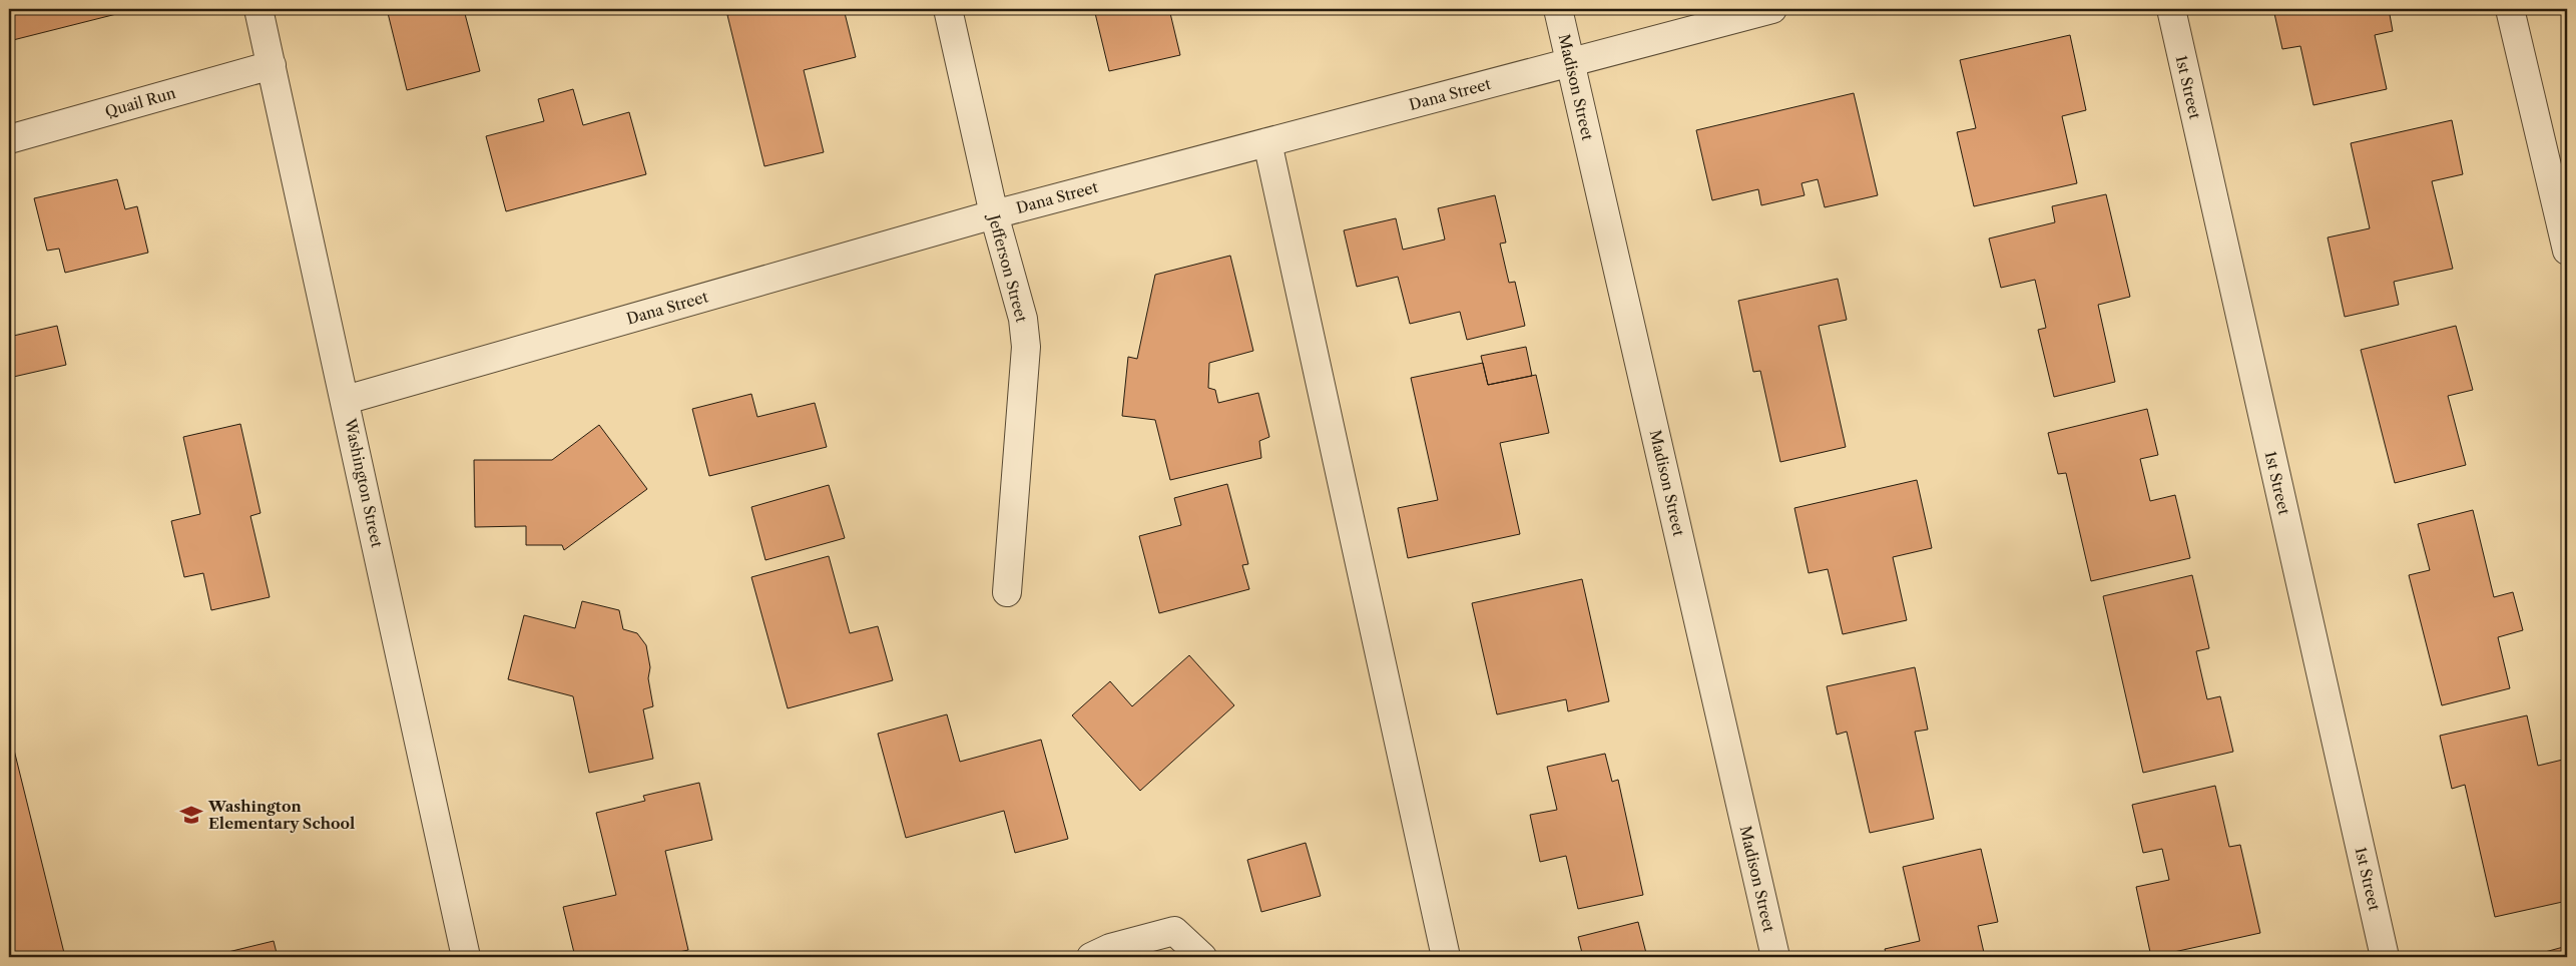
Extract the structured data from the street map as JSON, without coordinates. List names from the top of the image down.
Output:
{
  "streets": {
    "street": [
      "Madison Street",
      "1st Street",
      "Dana Street",
      "Quail Run",
      "Jefferson Street",
      "Washington Street"
    ]
  },
  "crossings": [
    ["Madison Street", "Dana Street"],
    ["Dana Street", "Jefferson Street"],
    ["Dana Street", "Washington Street"],
    ["Quail Run", "Washington Street"]
  ],
  "places": {
    "school or university": ["Washington Elementary School"]
  }
}
